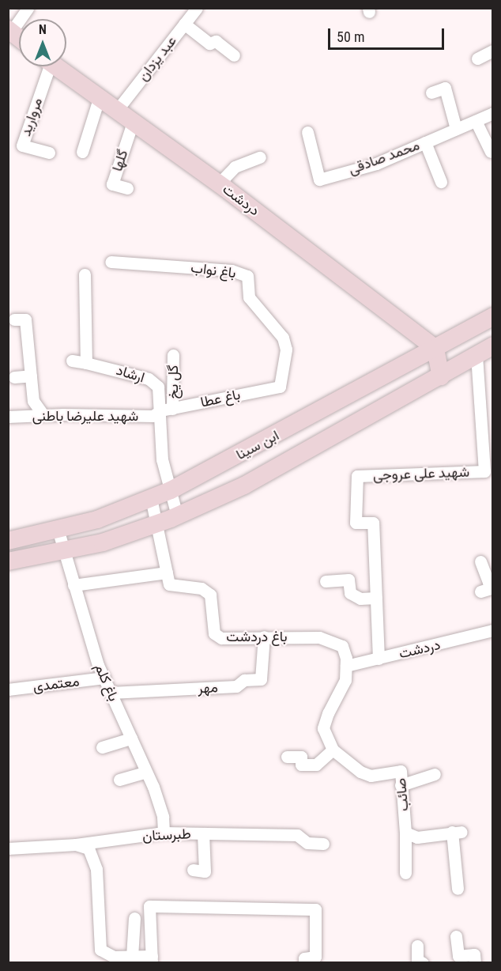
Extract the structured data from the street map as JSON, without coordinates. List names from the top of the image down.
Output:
{
  "streets": {
    "main road": ["دردشت", "ابن سینا"],
    "street": [
      "عبد یزدان",
      "مروارید",
      "محمد صادقی",
      "گلها",
      "باغ نواب",
      "ارشاد",
      "گل یخ",
      "باغ عطا",
      "شهید علیرضا باطنی",
      "شهید علی عروجی",
      "باغ دردشت",
      "باغ کلم",
      "معتمدی",
      "مهر",
      "صائب",
      "طبرستان"
    ]
  },
  "crossings": [
    ["عبد یزدان", "دردشت"],
    ["گلها", "دردشت"],
    ["دردشت", "ابن سینا"],
    ["دردشت", "شهید علی عروجی"],
    ["دردشت", "باغ دردشت"],
    ["دردشت", "صائب"],
    ["باغ نواب", "باغ عطا"],
    ["ارشاد", "گل یخ"],
    ["ارشاد", "باغ عطا"],
    ["ارشاد", "شهید علیرضا باطنی"],
    ["ارشاد", "ابن سینا"],
    ["گل یخ", "باغ عطا"],
    ["گل یخ", "شهید علیرضا باطنی"],
    ["باغ عطا", "شهید علیرضا باطنی"],
    ["ابن سینا", "شهید علی عروجی"],
    ["ابن سینا", "باغ کلم"],
    ["باغ دردشت", "مهر"],
    ["باغ دردشت", "صائب"],
    ["باغ کلم", "معتمدی"],
    ["باغ کلم", "مهر"],
    ["باغ کلم", "طبرستان"]
  ],
  "scale_bar": "50 m",
  "north": "top"
}
